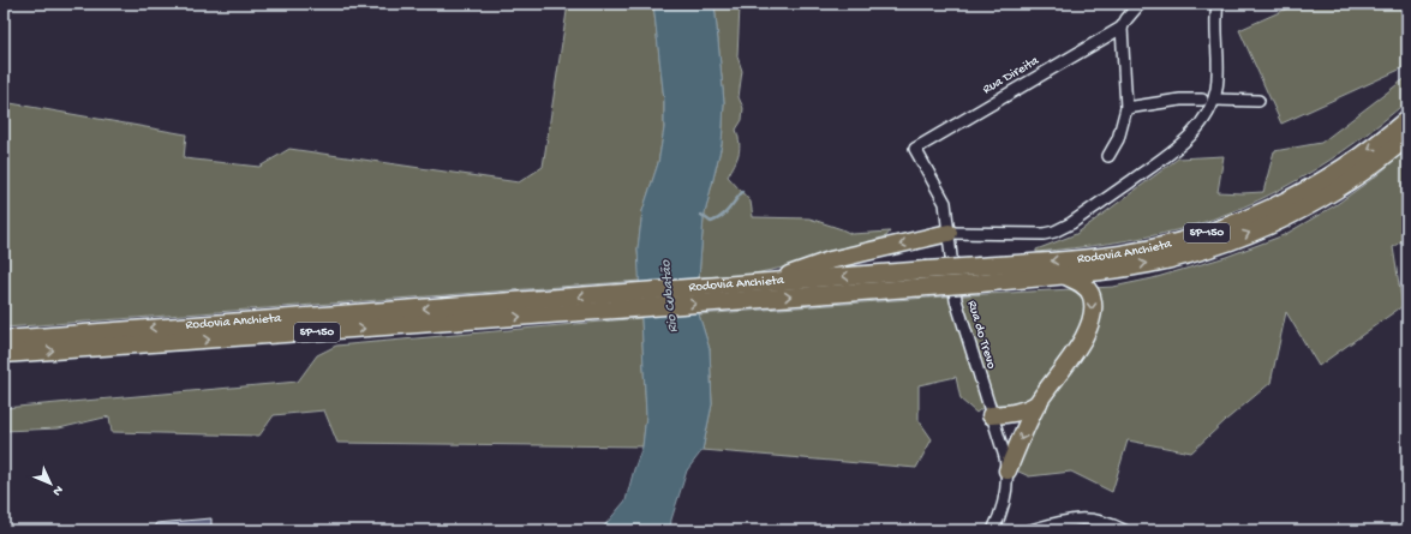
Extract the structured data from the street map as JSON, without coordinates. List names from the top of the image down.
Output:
{
  "streets": {
    "highway": ["SP-150", "Rodovia Anchieta"],
    "street": ["Rua Direita", "Rua do Trevo"]
  },
  "crossings": [
    ["Rua Direita", "Rua do Trevo"]
  ],
  "water": ["Rio Cubatão"],
  "north": "bottom right"
}
